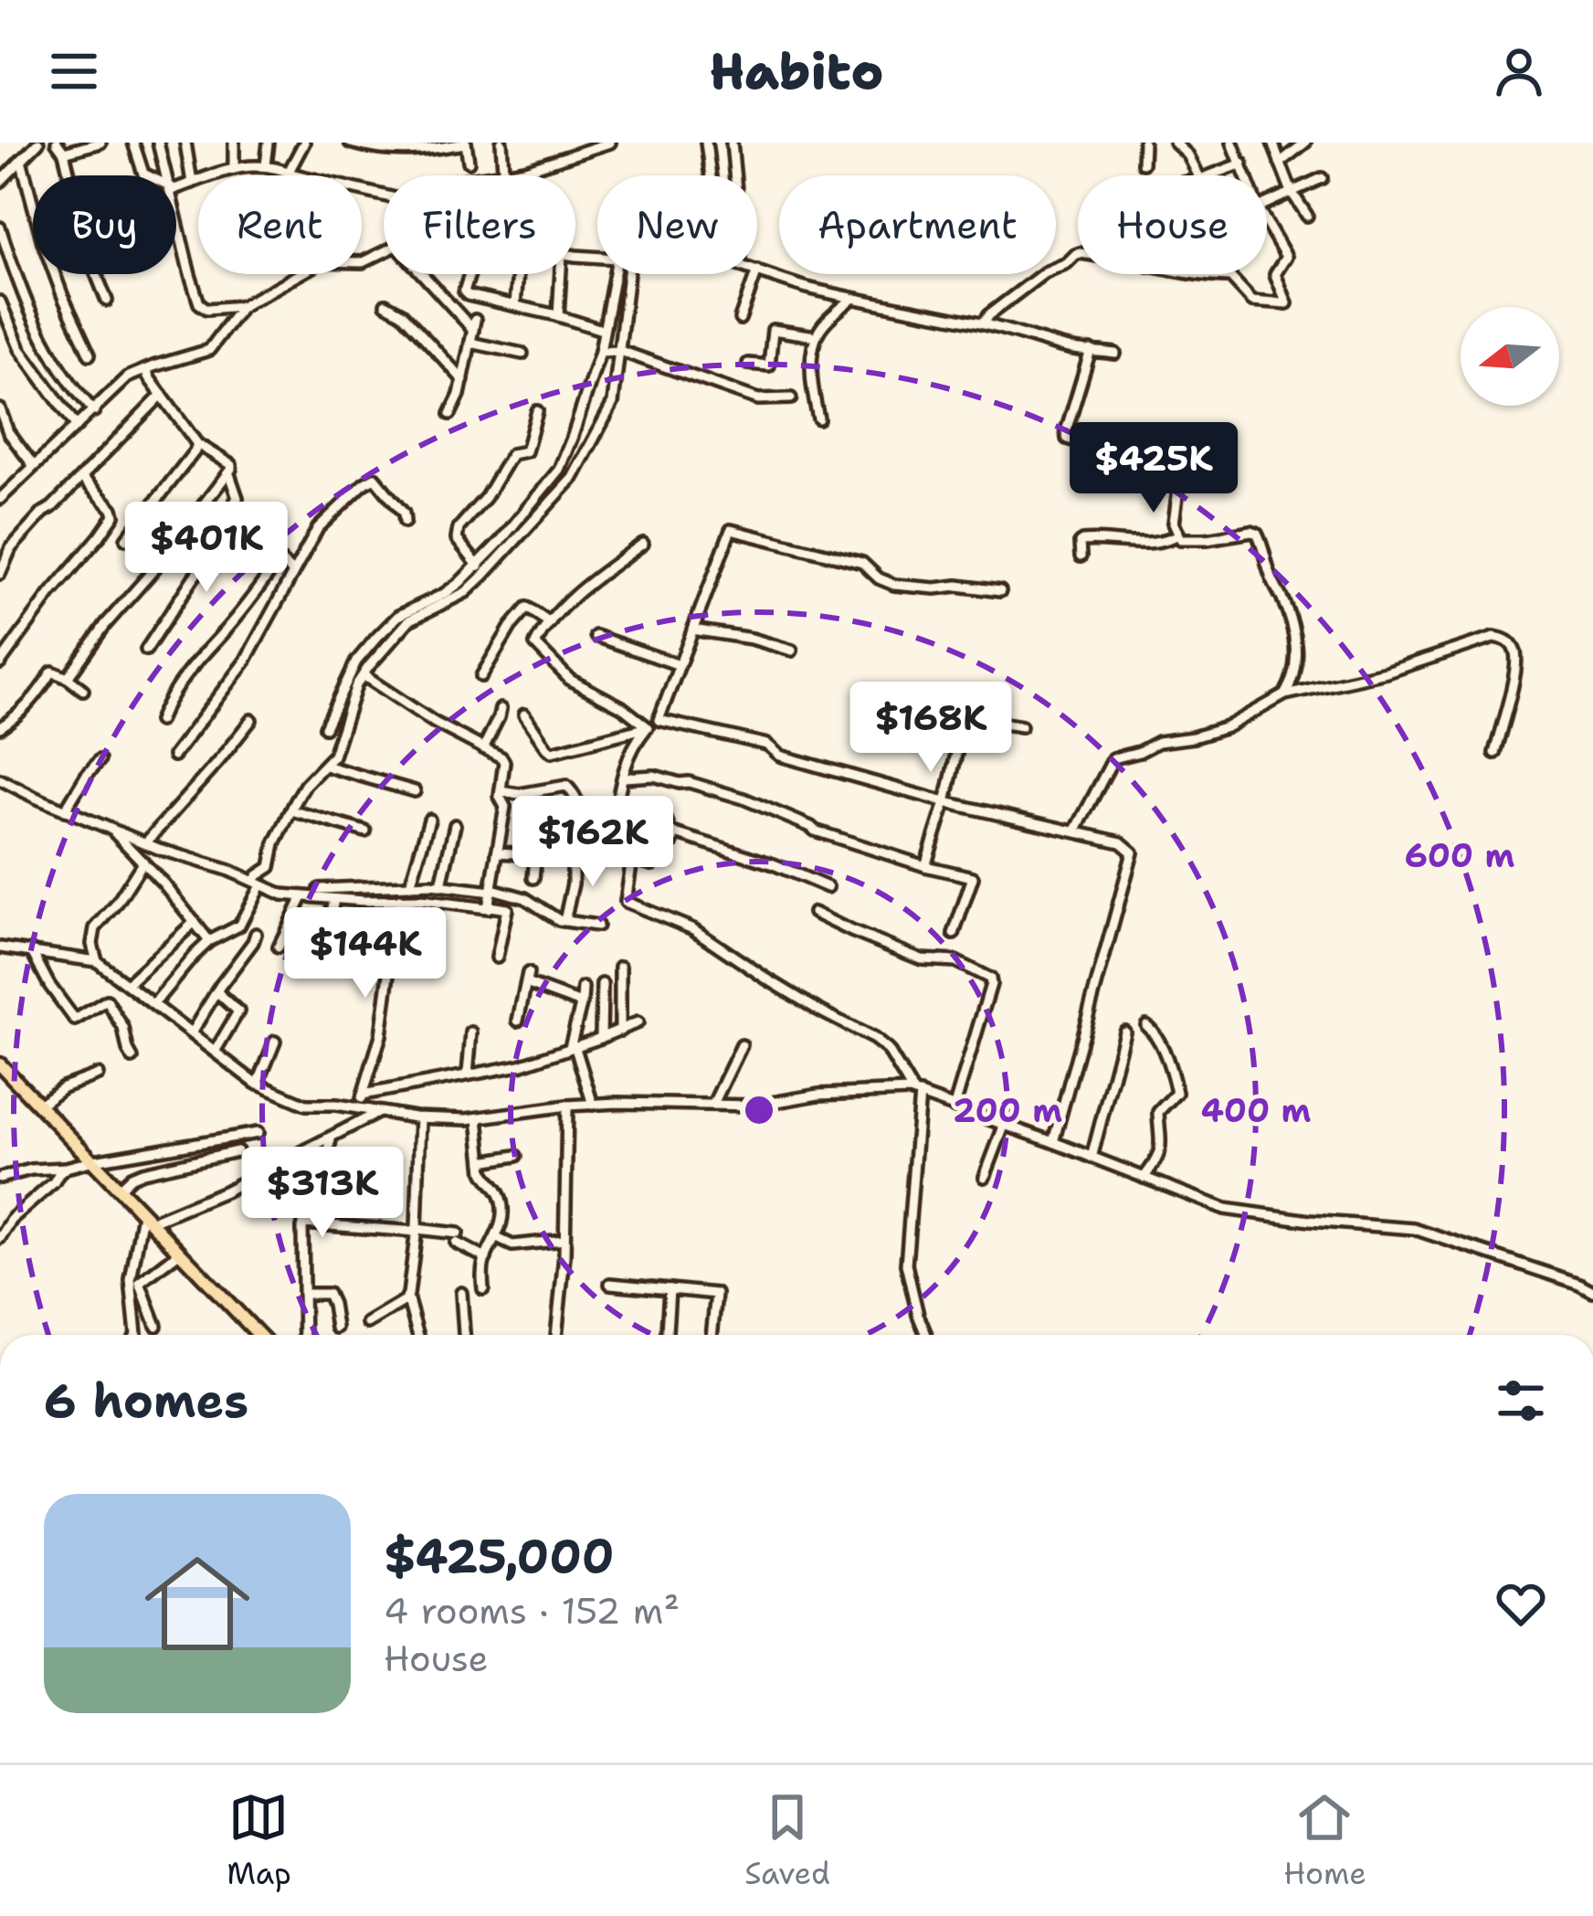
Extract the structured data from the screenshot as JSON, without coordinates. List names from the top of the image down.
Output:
{
  "north": "left",
  "page": {
    "header": "Habito",
    "chip": [
      "Buy",
      "Rent",
      "Filters",
      "New",
      "Apartment",
      "House"
    ],
    "price": [
      "$425K",
      "$401K",
      "$168K",
      "$162K",
      "$144K",
      "$313K"
    ],
    "heading": "6 homes",
    "list": [
      {
        "name": "$425,000",
        "note": "4 rooms · 152 m² · House"
      }
    ],
    "tabs": ["Map", "Saved", "Home"]
  },
  "rings": ["600 m", "200 m", "400 m"]
}
